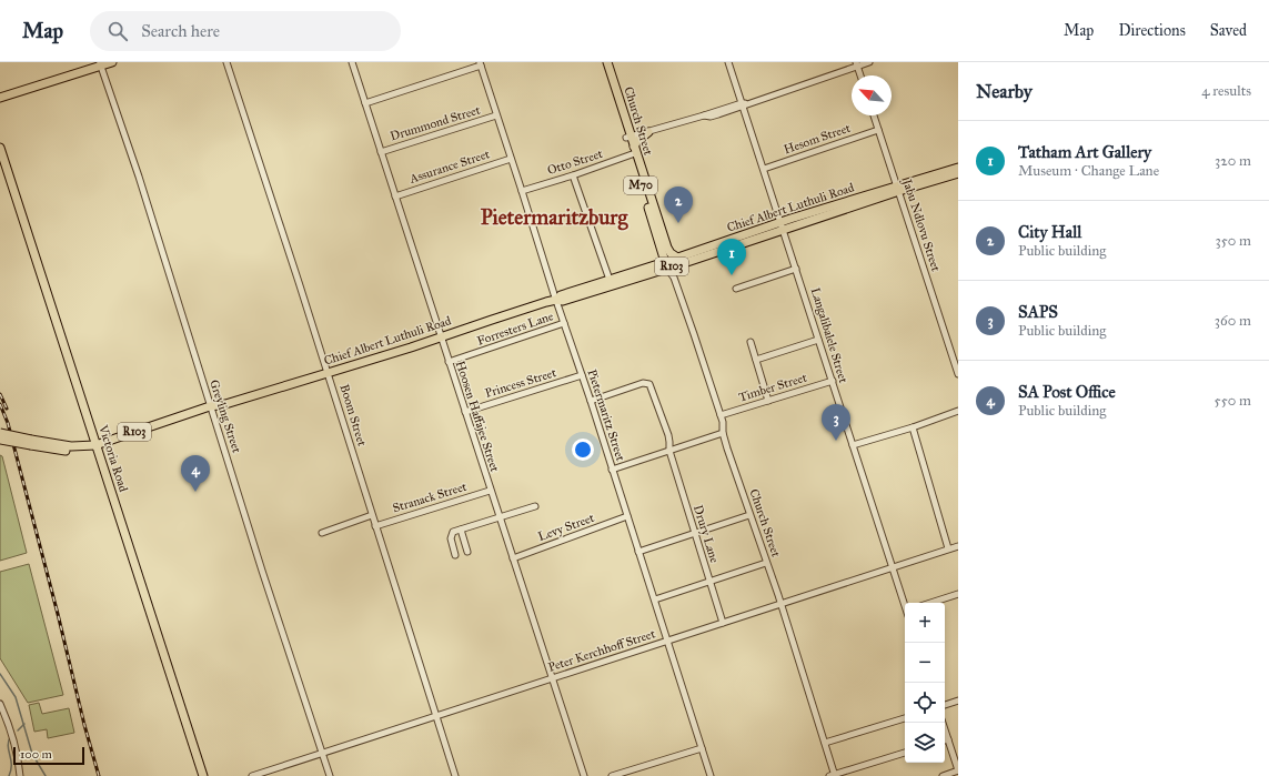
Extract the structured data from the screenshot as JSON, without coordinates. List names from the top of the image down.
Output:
{
  "streets": {
    "main road": [
      "Church Street",
      "M70",
      "Chief Albert Luthuli Road",
      "R103",
      "Victoria Road"
    ],
    "street": [
      "Drummond Street",
      "Hesom Street",
      "Otto Street",
      "Assurance Street",
      "Jabu Ndlovu Street",
      "Forresters Lane",
      "Langalibalele Street",
      "Princess Street",
      "Timber Street",
      "Boom Street",
      "Pietermaritz Street",
      "Greyling Street",
      "Hoosen Haffajee Street",
      "Stranack Street",
      "Levy Street",
      "Drury Lane",
      "Peter Kerchhoff Street"
    ]
  },
  "crossings": [
    ["Church Street", "Otto Street"],
    ["Church Street", "Chief Albert Luthuli Road"],
    ["Church Street", "Timber Street"],
    ["Church Street", "Peter Kerchhoff Street"],
    ["Drummond Street", "Pietermaritz Street"],
    ["Drummond Street", "Hoosen Haffajee Street"],
    ["Hesom Street", "Jabu Ndlovu Street"],
    ["Hesom Street", "Langalibalele Street"],
    ["Otto Street", "Pietermaritz Street"],
    ["Assurance Street", "Pietermaritz Street"],
    ["Assurance Street", "Hoosen Haffajee Street"],
    ["Chief Albert Luthuli Road", "Jabu Ndlovu Street"],
    ["Chief Albert Luthuli Road", "R103"],
    ["Chief Albert Luthuli Road", "Langalibalele Street"],
    ["Chief Albert Luthuli Road", "Boom Street"],
    ["Chief Albert Luthuli Road", "Pietermaritz Street"],
    ["Chief Albert Luthuli Road", "Greyling Street"],
    ["Chief Albert Luthuli Road", "Hoosen Haffajee Street"],
    ["Chief Albert Luthuli Road", "Victoria Road"],
    ["R103", "Victoria Road"],
    ["Forresters Lane", "Pietermaritz Street"],
    ["Forresters Lane", "Hoosen Haffajee Street"],
    ["Langalibalele Street", "Timber Street"],
    ["Langalibalele Street", "Peter Kerchhoff Street"],
    ["Princess Street", "Pietermaritz Street"],
    ["Princess Street", "Hoosen Haffajee Street"],
    ["Boom Street", "Stranack Street"],
    ["Boom Street", "Peter Kerchhoff Street"],
    ["Pietermaritz Street", "Levy Street"],
    ["Pietermaritz Street", "Drury Lane"],
    ["Pietermaritz Street", "Peter Kerchhoff Street"],
    ["Greyling Street", "Peter Kerchhoff Street"],
    ["Hoosen Haffajee Street", "Stranack Street"],
    ["Hoosen Haffajee Street", "Levy Street"],
    ["Hoosen Haffajee Street", "Peter Kerchhoff Street"],
    ["Drury Lane", "Peter Kerchhoff Street"]
  ],
  "districts": ["Pietermaritzburg"],
  "scale_bar": "100 m",
  "north": "top left",
  "page": {
    "header": "Map",
    "search": "Search here",
    "nav": ["Map", "Directions", "Saved"],
    "heading": ["Nearby", "4 results"],
    "list": [
      {
        "mark": "1",
        "name": "Tatham Art Gallery",
        "note": "Museum · Change Lane",
        "value": "320 m"
      },
      {
        "mark": "2",
        "name": "City Hall",
        "note": "Public building",
        "value": "350 m"
      },
      {
        "mark": "3",
        "name": "SAPS",
        "note": "Public building",
        "value": "360 m"
      },
      {
        "mark": "4",
        "name": "SA Post Office",
        "note": "Public building",
        "value": "550 m"
      }
    ],
    "pins": [
      "2",
      "1",
      "3",
      "4"
    ],
    "map_buttons": ["+", "−"],
    "scale": "100 m"
  }
}
